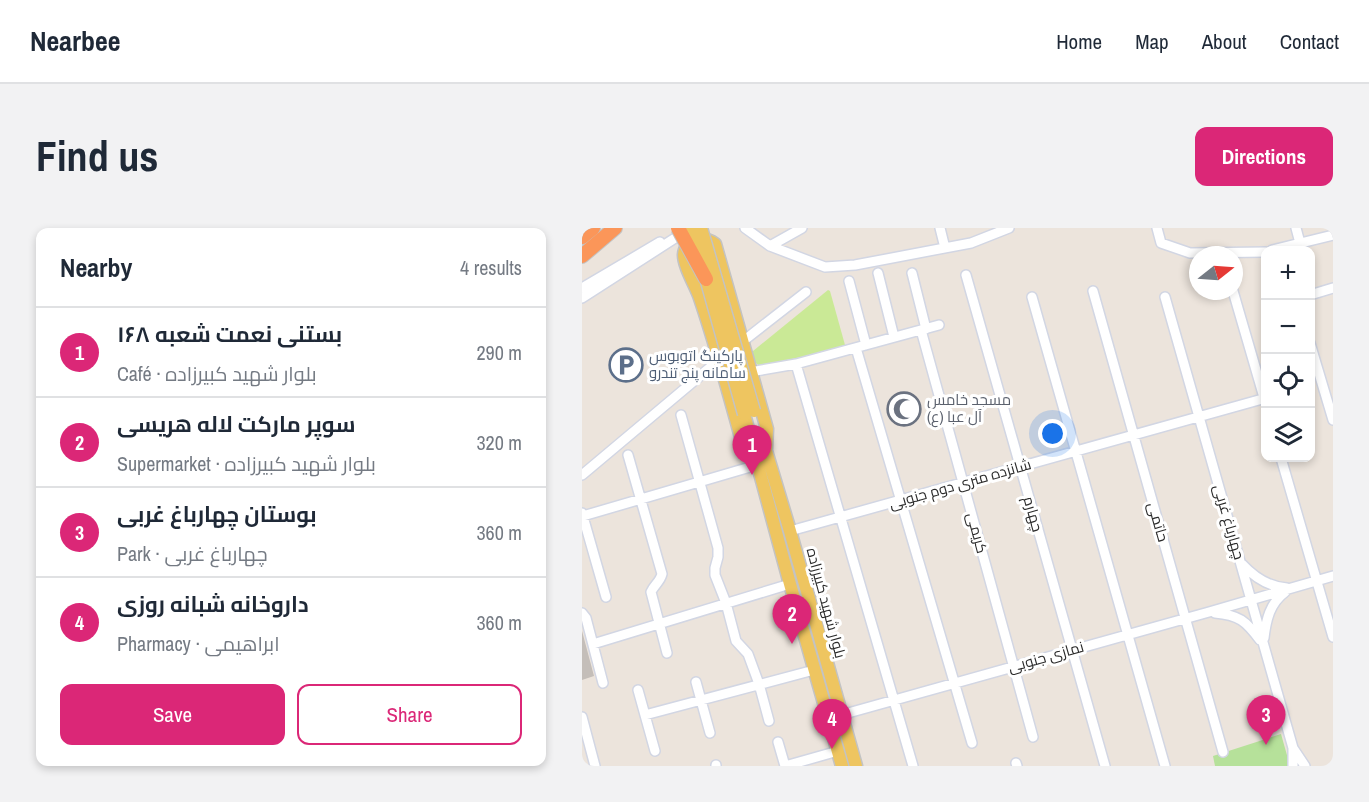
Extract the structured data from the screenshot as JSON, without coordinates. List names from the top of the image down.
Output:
{
  "streets": {
    "main road": ["بلوار شهید کبیرزاده"],
    "street": [
      "شانزده متری دوم جنوبی",
      "چهارم",
      "حاتمی",
      "چهارباغ غربی",
      "کریمی",
      "نمازی جنوبی"
    ]
  },
  "crossings": [
    ["شانزده متری دوم جنوبی", "چهارم"],
    ["شانزده متری دوم جنوبی", "حاتمی"],
    ["شانزده متری دوم جنوبی", "چهارباغ غربی"],
    ["شانزده متری دوم جنوبی", "کریمی"],
    ["شانزده متری دوم جنوبی", "بلوار شهید کبیرزاده"],
    ["چهارم", "نمازی جنوبی"],
    ["حاتمی", "نمازی جنوبی"],
    ["چهارباغ غربی", "نمازی جنوبی"],
    ["کریمی", "نمازی جنوبی"],
    ["بلوار شهید کبیرزاده", "نمازی جنوبی"]
  ],
  "places": {
    "parking": ["پارکینگ اتوبوس سامانه پنج تندرو"],
    "mosque": ["مسجد خامس آل عبا (ع)"]
  },
  "north": "right",
  "page": {
    "header": "Nearbee",
    "nav": [
      "Home",
      "Map",
      "About",
      "Contact"
    ],
    "buttons": [
      "Directions",
      ["Save", "Share"]
    ],
    "title": "Find us",
    "heading": ["Nearby", "4 results"],
    "map_buttons": ["+", "−"],
    "list": [
      {
        "mark": "1",
        "name": "بستنی نعمت شعبه ۱۶۸",
        "note": "Café · بلوار شهید کبیرزاده",
        "value": "290 m"
      },
      {
        "mark": "2",
        "name": "سوپر مارکت لاله هریسی",
        "note": "Supermarket · بلوار شهید کبیرزاده",
        "value": "320 m"
      },
      {
        "mark": "3",
        "name": "بوستان چهارباغ غربی",
        "note": "Park · چهارباغ غربی",
        "value": "360 m"
      },
      {
        "mark": "4",
        "name": "داروخانه شبانه روزی",
        "note": "Pharmacy · ابراهیمی",
        "value": "360 m"
      }
    ],
    "pins": [
      "1",
      "2",
      "3",
      "4"
    ]
  }
}
